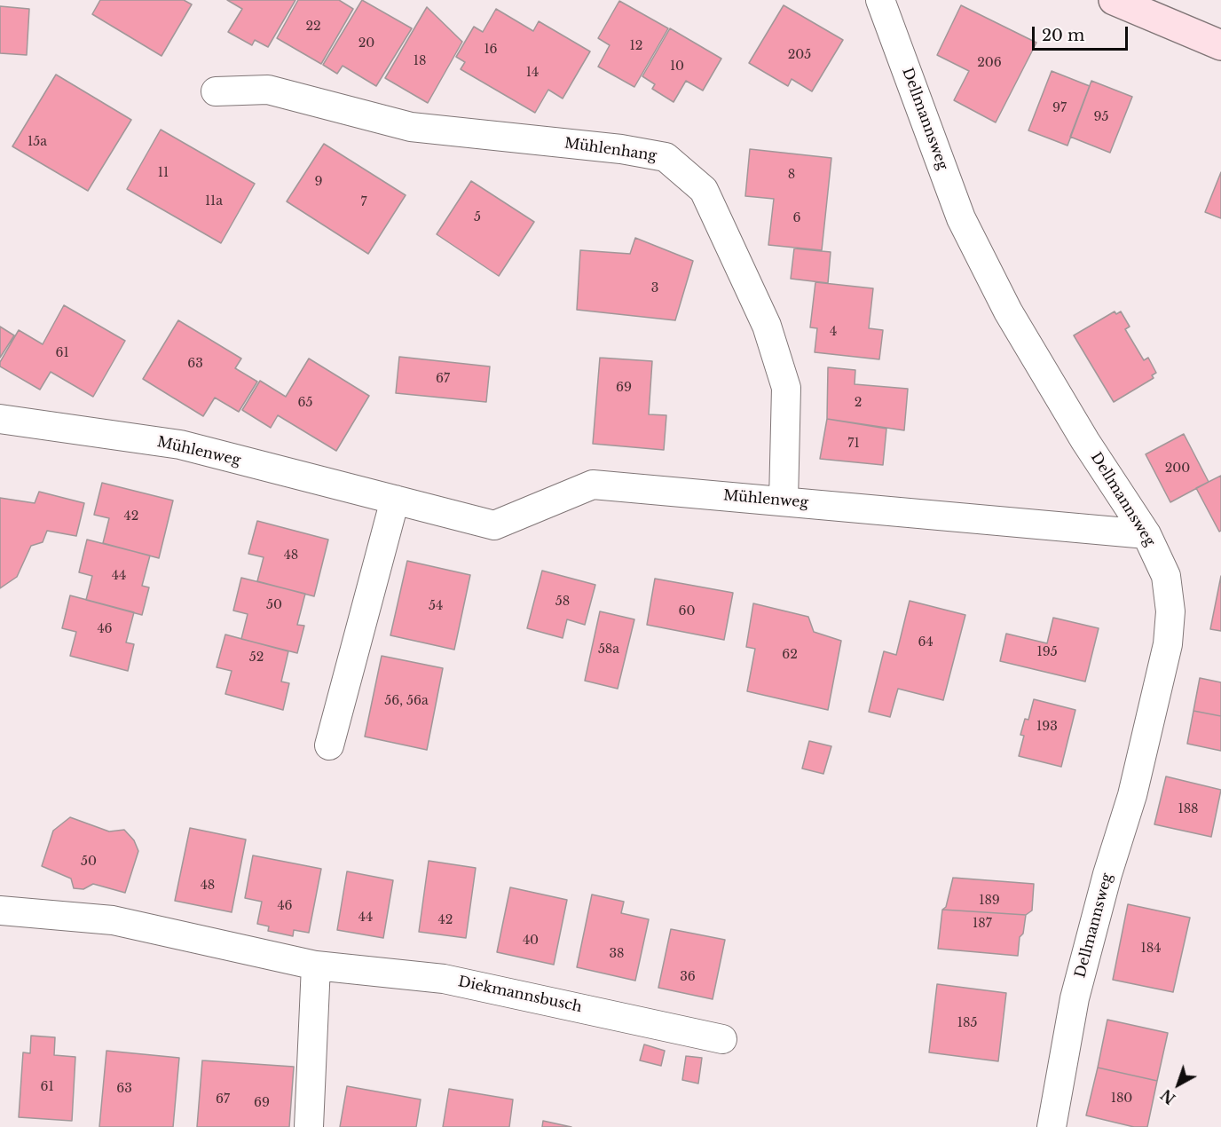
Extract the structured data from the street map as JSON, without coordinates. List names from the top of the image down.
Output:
{
  "streets": {
    "street": [
      "Dellmannsweg",
      "Mühlenhang",
      "Mühlenweg",
      "Diekmannsbusch"
    ]
  },
  "crossings": [
    ["Dellmannsweg", "Mühlenweg"],
    ["Mühlenhang", "Mühlenweg"]
  ],
  "house_numbers": [
    "22",
    "20",
    "12",
    "16",
    "205",
    "18",
    "206",
    "10",
    "14",
    "97",
    "95",
    "15a",
    "11",
    "8",
    "9",
    "11a",
    "7",
    "5",
    "6",
    "3",
    "4",
    "61",
    "63",
    "67",
    "69",
    "65",
    "2",
    "71",
    "200",
    "42",
    "48",
    "44",
    "58",
    "50",
    "54",
    "60",
    "46",
    "64",
    "58a",
    "195",
    "62",
    "52",
    "56, 56a",
    "193",
    "188",
    "50",
    "48",
    "189",
    "46",
    "44",
    "42",
    "187",
    "40",
    "184",
    "38",
    "36",
    "185",
    "61",
    "63",
    "180",
    "67",
    "69"
  ],
  "scale_bar": "20 m",
  "north": "bottom left"
}
